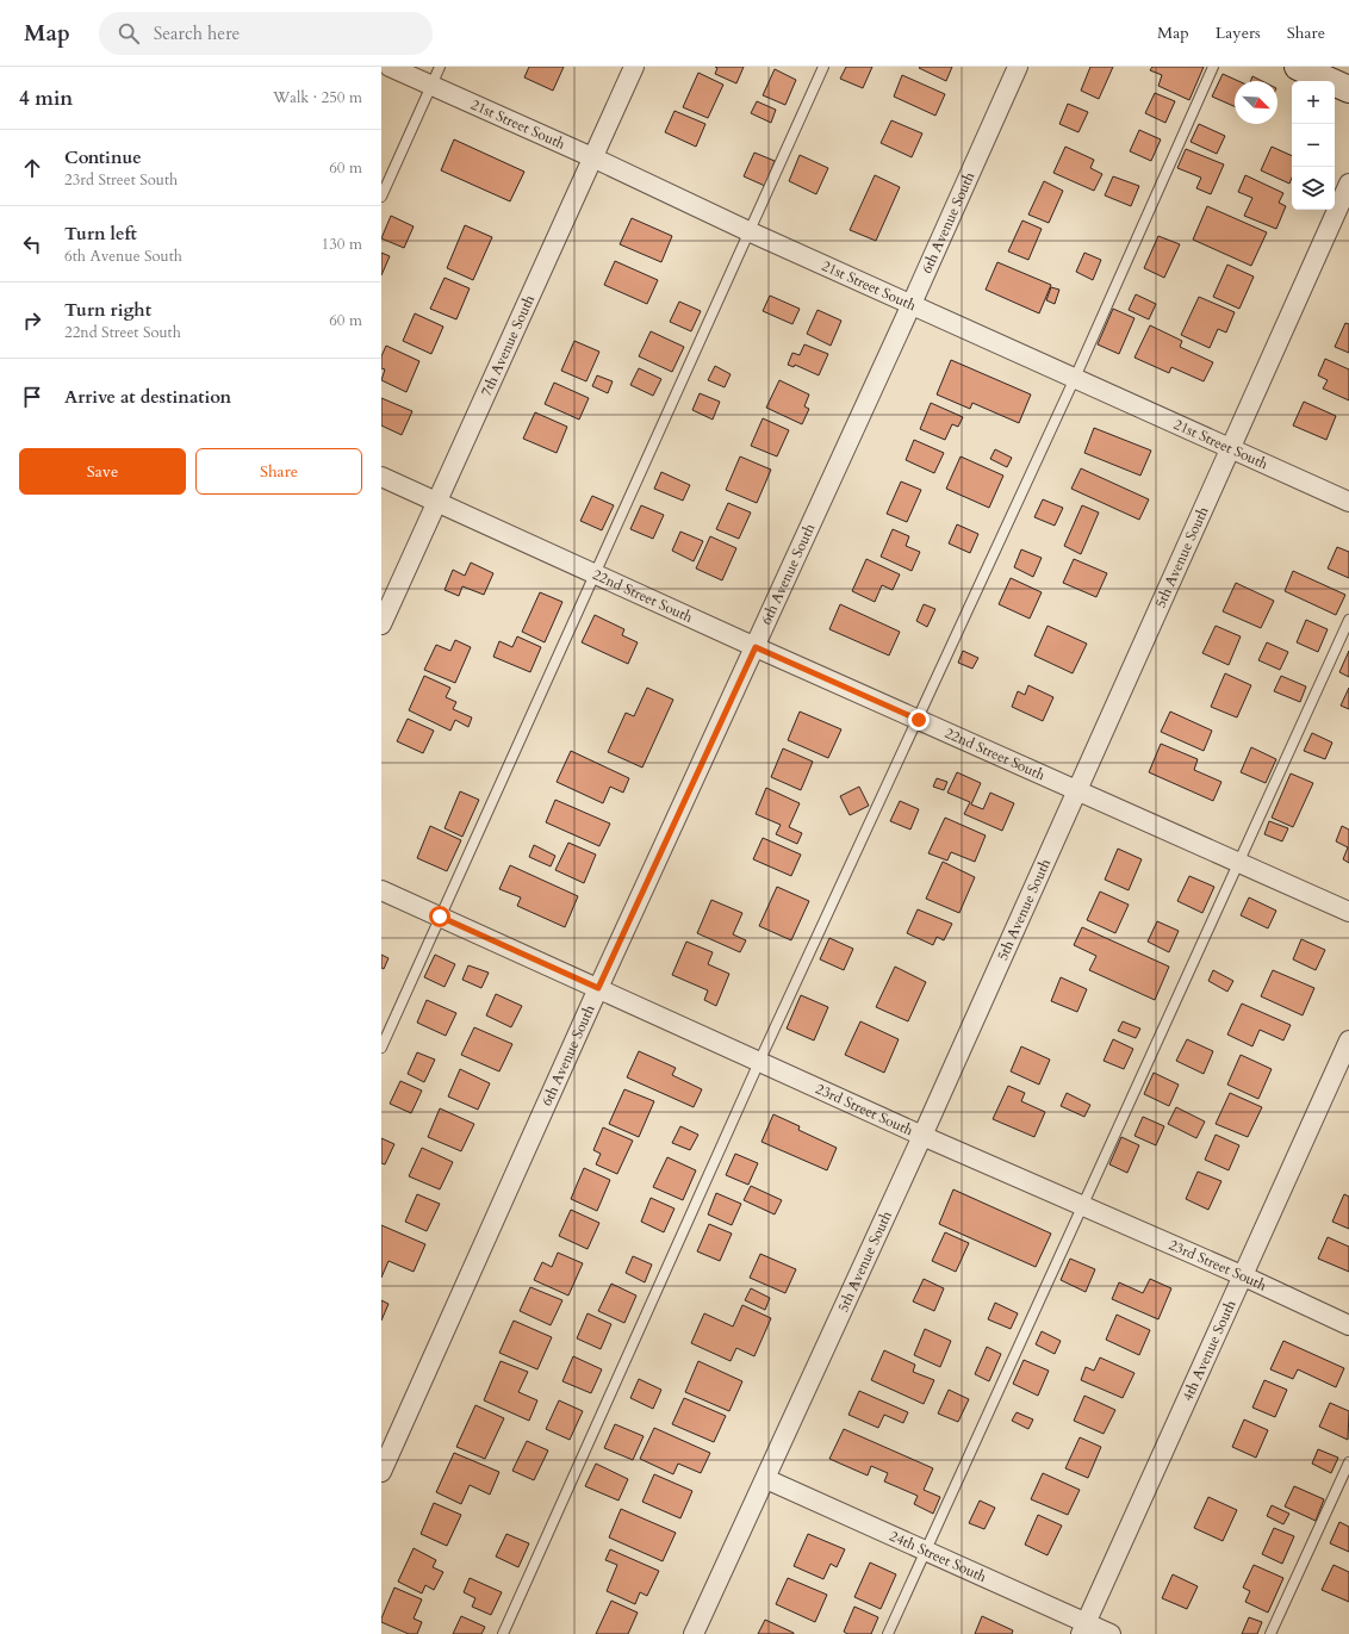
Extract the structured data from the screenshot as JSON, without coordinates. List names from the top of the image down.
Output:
{
  "streets": {
    "street": [
      "21st Street South",
      "6th Avenue South",
      "7th Avenue South",
      "5th Avenue South",
      "22nd Street South",
      "23rd Street South",
      "4th Avenue South",
      "24th Street South"
    ]
  },
  "crossings": [
    ["21st Street South", "6th Avenue South"],
    ["21st Street South", "7th Avenue South"],
    ["21st Street South", "5th Avenue South"],
    ["6th Avenue South", "22nd Street South"],
    ["6th Avenue South", "23rd Street South"],
    ["7th Avenue South", "22nd Street South"],
    ["5th Avenue South", "22nd Street South"],
    ["5th Avenue South", "23rd Street South"],
    ["5th Avenue South", "24th Street South"],
    ["23rd Street South", "4th Avenue South"],
    ["4th Avenue South", "24th Street South"]
  ],
  "north": "bottom right",
  "page": {
    "header": "Map",
    "search": "Search here",
    "nav": ["Map", "Layers", "Share"],
    "heading": ["4 min", "Walk · 250 m"],
    "map_buttons": ["+", "−"],
    "list": [
      ["Continue", "23rd Street South", "60 m"],
      ["Turn left", "6th Avenue South", "130 m"],
      ["Turn right", "22nd Street South", "60 m"],
      "Arrive at destination"
    ],
    "buttons": ["Save", "Share"]
  }
}
